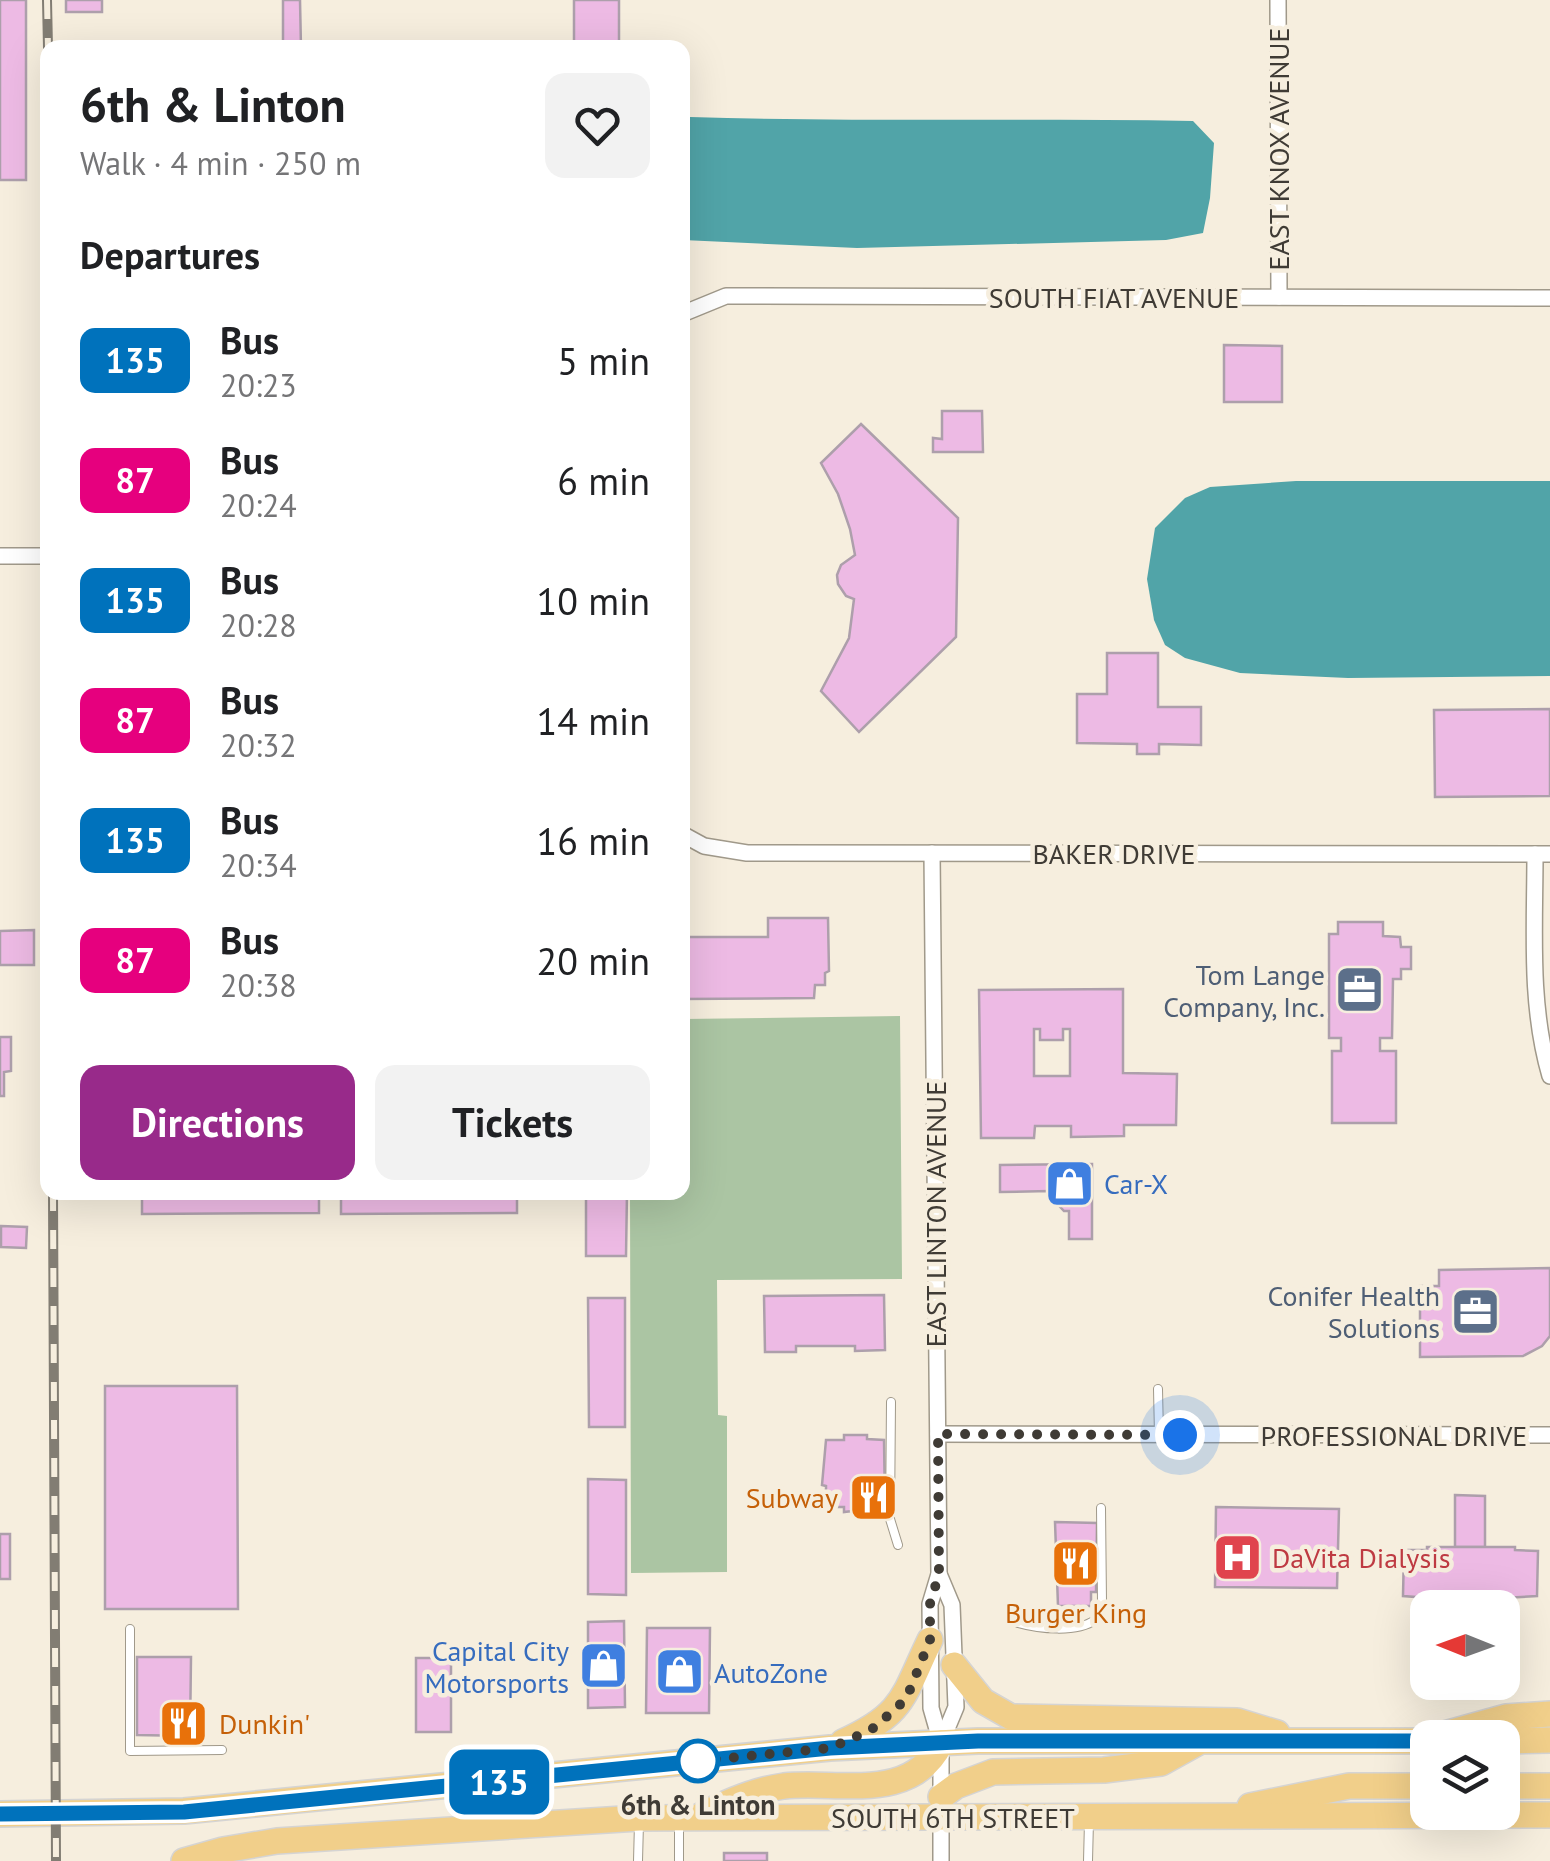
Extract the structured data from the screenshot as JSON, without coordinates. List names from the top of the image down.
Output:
{
  "streets": {
    "main road": ["SOUTH 6TH STREET"],
    "street": [
      "EAST KNOX AVENUE",
      "SOUTH FIAT AVENUE",
      "BAKER DRIVE",
      "EAST LINTON AVENUE",
      "PROFESSIONAL DRIVE"
    ]
  },
  "crossings": [
    ["EAST KNOX AVENUE", "SOUTH FIAT AVENUE"],
    ["BAKER DRIVE", "EAST LINTON AVENUE"],
    ["EAST LINTON AVENUE", "PROFESSIONAL DRIVE"],
    ["EAST LINTON AVENUE", "SOUTH 6TH STREET"]
  ],
  "places": {
    "office": ["Tom Lange Company, Inc.", "Conifer Health Solutions"],
    "shop": ["Car-X", "Capital City Motorsports", "AutoZone"],
    "restaurant": ["Subway", "Burger King", "Dunkin'"],
    "hospital": ["DaVita Dialysis"],
    "other": ["6th & Linton"]
  },
  "lines": ["bus line 135"],
  "north": "left",
  "page": {
    "on_map": "135",
    "heading": [
      ["6th & Linton", "Walk · 4 min · 250 m"],
      "Departures"
    ],
    "list": [
      {
        "mark": "135",
        "name": "Bus",
        "note": "20:23",
        "value": "5 min"
      },
      {
        "mark": "87",
        "name": "Bus",
        "note": "20:24",
        "value": "6 min"
      },
      {
        "mark": "135",
        "name": "Bus",
        "note": "20:28",
        "value": "10 min"
      },
      {
        "mark": "87",
        "name": "Bus",
        "note": "20:32",
        "value": "14 min"
      },
      {
        "mark": "135",
        "name": "Bus",
        "note": "20:34",
        "value": "16 min"
      },
      {
        "mark": "87",
        "name": "Bus",
        "note": "20:38",
        "value": "20 min"
      }
    ],
    "buttons": ["Directions", "Tickets"]
  }
}
